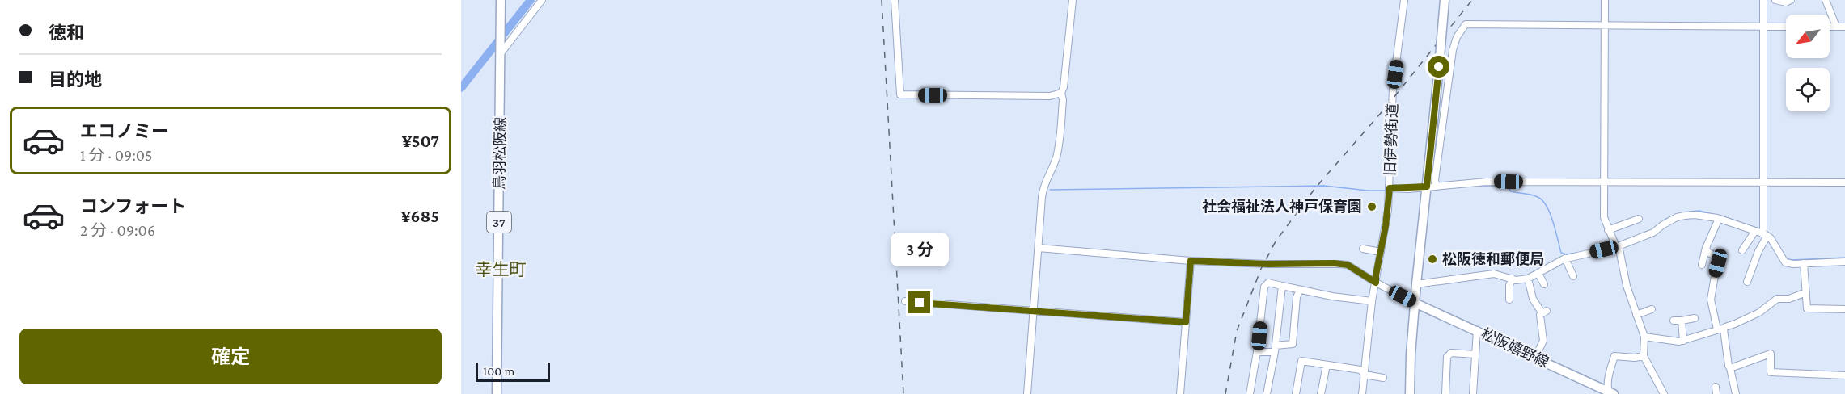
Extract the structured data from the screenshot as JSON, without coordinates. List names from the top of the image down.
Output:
{
  "streets": {
    "main road": ["鳥羽松阪線", "37", "松阪嬉野線"],
    "street": ["旧伊勢街道"]
  },
  "districts": ["幸生町"],
  "places": ["社会福祉法人神戸保育園", "松阪徳和郵便局"],
  "scale_bar": "100 m",
  "north": "bottom left",
  "page": {
    "banner": ["徳和", "目的地"],
    "list": [
      {
        "name": "エコノミー",
        "note": "1 分 · 09:05",
        "value": "¥507"
      },
      {
        "name": "コンフォート",
        "note": "2 分 · 09:06",
        "value": "¥685"
      }
    ],
    "bubble": "3 分",
    "buttons": "確定",
    "scale": "100 m"
  }
}
